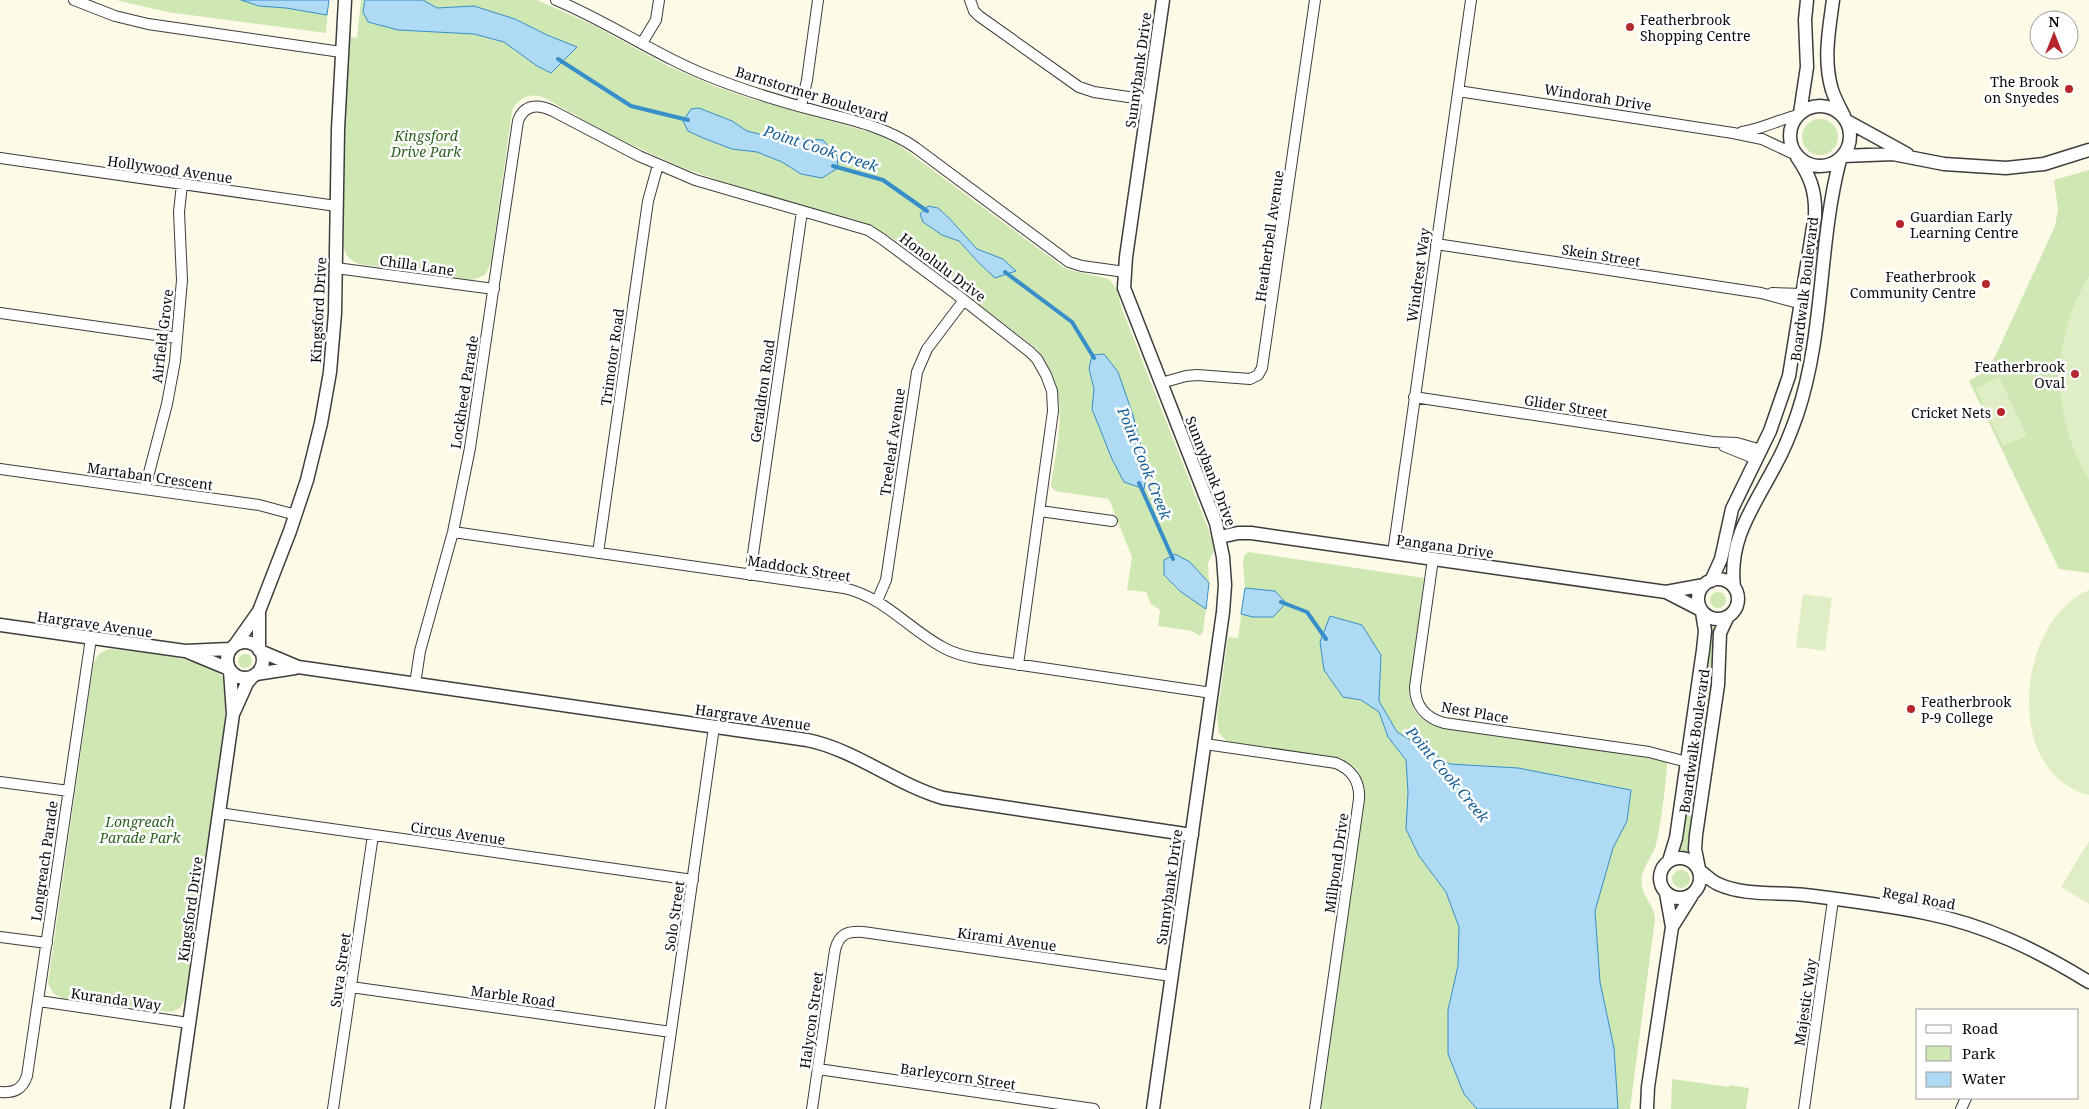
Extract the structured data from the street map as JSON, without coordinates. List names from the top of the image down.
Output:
{
  "streets": {
    "street": [
      "Sunnybank Drive",
      "Barnstormer Boulevard",
      "Windorah Drive",
      "Hollywood Avenue",
      "Heatherbell Avenue",
      "Skein Street",
      "Chilla Lane",
      "Honolulu Drive",
      "Windrest Way",
      "Boardwalk Boulevard",
      "Kingsford Drive",
      "Airfield Grove",
      "Trimotor Road",
      "Geraldton Road",
      "Lockheed Parade",
      "Glider Street",
      "Treeleaf Avenue",
      "Martaban Crescent",
      "Pangana Drive",
      "Maddock Street",
      "Hargrave Avenue",
      "Nest Place",
      "Circus Avenue",
      "Longreach Parade",
      "Millpond Drive",
      "Regal Road",
      "Solo Street",
      "Kirami Avenue",
      "Suva Street",
      "Marble Road",
      "Kuranda Way",
      "Majestic Way",
      "Halycon Street",
      "Barleycorn Street"
    ]
  },
  "crossings": [
    ["Sunnybank Drive", "Barnstormer Boulevard"],
    ["Sunnybank Drive", "Heatherbell Avenue"],
    ["Sunnybank Drive", "Pangana Drive"],
    ["Sunnybank Drive", "Maddock Street"],
    ["Sunnybank Drive", "Hargrave Avenue"],
    ["Sunnybank Drive", "Millpond Drive"],
    ["Sunnybank Drive", "Kirami Avenue"],
    ["Windorah Drive", "Windrest Way"],
    ["Windorah Drive", "Boardwalk Boulevard"],
    ["Hollywood Avenue", "Kingsford Drive"],
    ["Hollywood Avenue", "Airfield Grove"],
    ["Skein Street", "Windrest Way"],
    ["Skein Street", "Boardwalk Boulevard"],
    ["Chilla Lane", "Kingsford Drive"],
    ["Chilla Lane", "Lockheed Parade"],
    ["Honolulu Drive", "Trimotor Road"],
    ["Honolulu Drive", "Geraldton Road"],
    ["Honolulu Drive", "Lockheed Parade"],
    ["Honolulu Drive", "Treeleaf Avenue"],
    ["Honolulu Drive", "Maddock Street"],
    ["Windrest Way", "Glider Street"],
    ["Windrest Way", "Pangana Drive"],
    ["Boardwalk Boulevard", "Glider Street"],
    ["Boardwalk Boulevard", "Pangana Drive"],
    ["Boardwalk Boulevard", "Nest Place"],
    ["Boardwalk Boulevard", "Regal Road"],
    ["Kingsford Drive", "Martaban Crescent"],
    ["Kingsford Drive", "Hargrave Avenue"],
    ["Kingsford Drive", "Circus Avenue"],
    ["Kingsford Drive", "Kuranda Way"],
    ["Airfield Grove", "Martaban Crescent"],
    ["Trimotor Road", "Maddock Street"],
    ["Geraldton Road", "Maddock Street"],
    ["Lockheed Parade", "Maddock Street"],
    ["Lockheed Parade", "Hargrave Avenue"],
    ["Treeleaf Avenue", "Maddock Street"],
    ["Pangana Drive", "Nest Place"],
    ["Hargrave Avenue", "Longreach Parade"],
    ["Hargrave Avenue", "Solo Street"],
    ["Circus Avenue", "Solo Street"],
    ["Circus Avenue", "Suva Street"],
    ["Longreach Parade", "Kuranda Way"],
    ["Regal Road", "Majestic Way"],
    ["Solo Street", "Marble Road"],
    ["Kirami Avenue", "Halycon Street"],
    ["Suva Street", "Marble Road"],
    ["Halycon Street", "Barleycorn Street"]
  ],
  "water": ["Point Cook Creek"],
  "parks": ["Kingsford Drive Park", "Longreach Parade Park"],
  "places": [
    "Featherbrook Shopping Centre",
    "The Brook on Snyedes",
    "Guardian Early Learning Centre",
    "Featherbrook Community Centre",
    "Featherbrook Oval",
    "Cricket Nets",
    "Featherbrook P-9 College"
  ],
  "legend": ["Road", "Park", "Water"],
  "north": "top"
}
